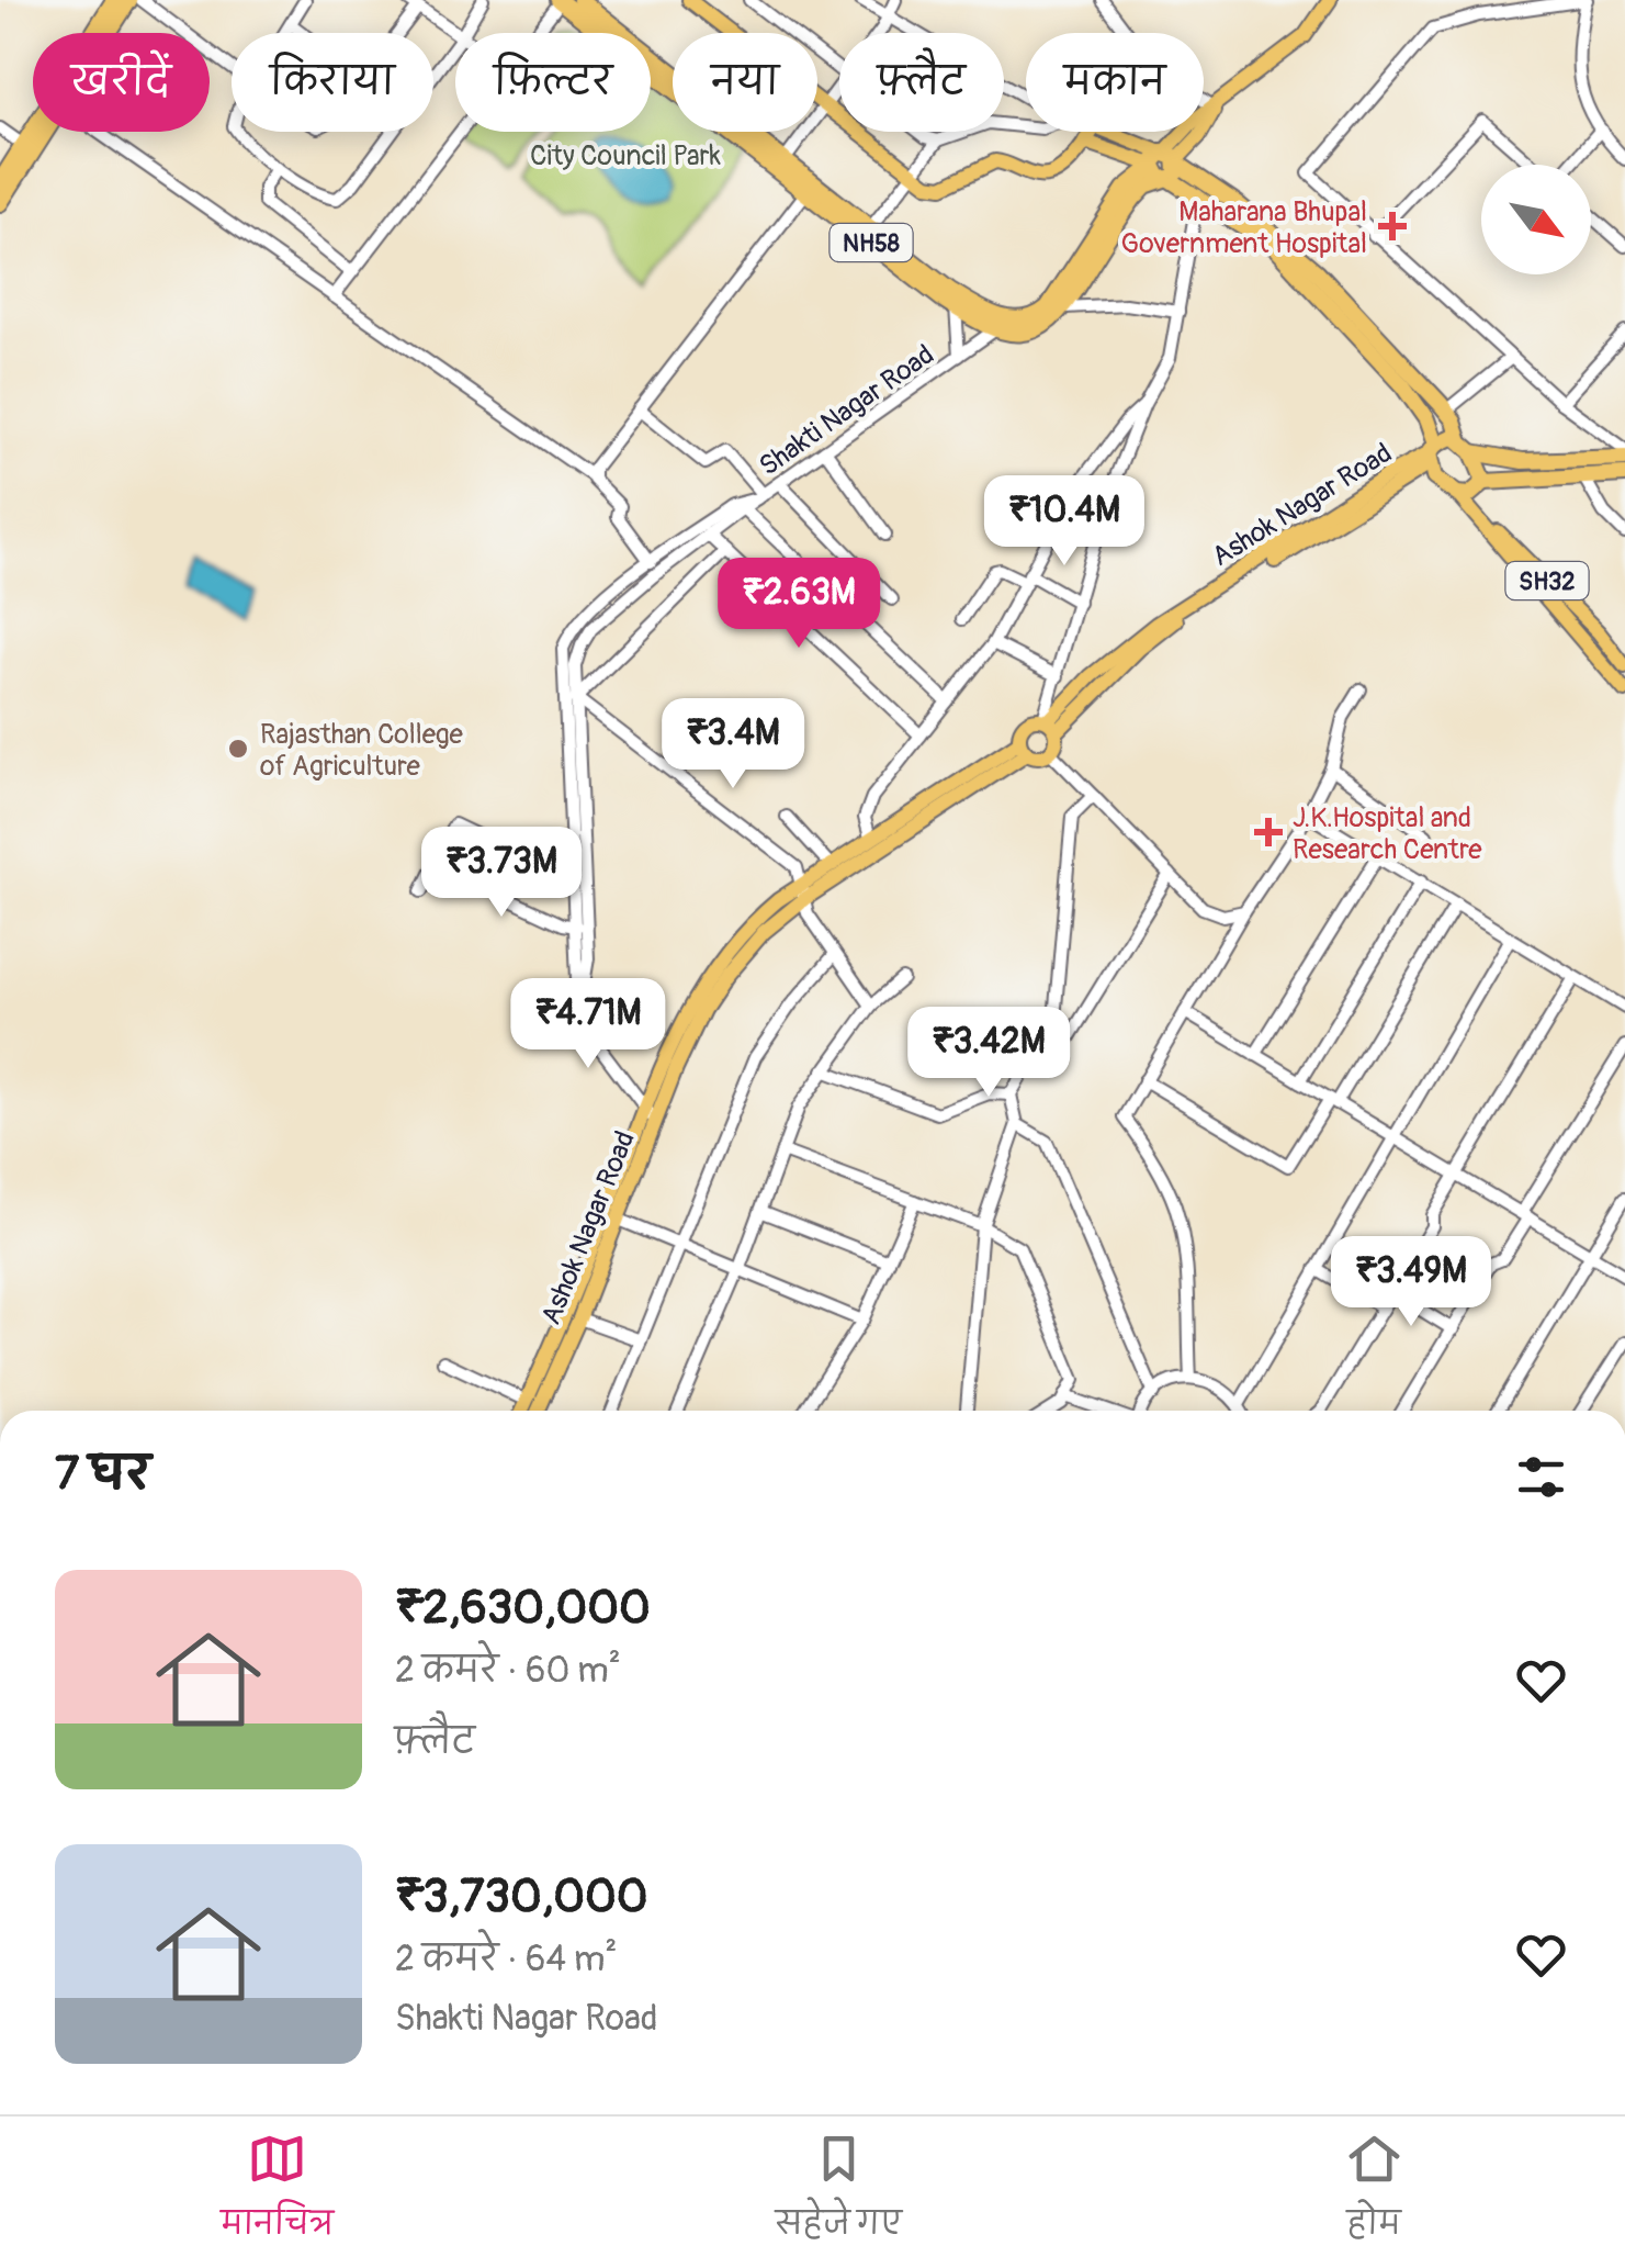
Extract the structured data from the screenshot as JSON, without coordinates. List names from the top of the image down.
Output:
{
  "streets": {
    "highway": ["NH58"],
    "main road": ["Ashok Nagar Road", "SH32"],
    "street": ["Shakti Nagar Road"]
  },
  "crossings": [
    ["NH58", "Shakti Nagar Road"],
    ["Shakti Nagar Road", "Ashok Nagar Road"]
  ],
  "parks": ["City Council Park"],
  "places": {
    "health": ["Maharana Bhupal Government Hospital", "J.K.Hospital and Research Centre"],
    "other": ["Rajasthan College of Agriculture"]
  },
  "north": "bottom right",
  "page": {
    "chip": [
      "खरीदें",
      "किराया",
      "फ़िल्टर",
      "नया",
      "फ़्लैट",
      "मकान"
    ],
    "price": [
      "₹10.4M",
      "₹2.63M",
      "₹3.4M",
      "₹3.73M",
      "₹4.71M",
      "₹3.42M",
      "₹3.49M"
    ],
    "heading": "7 घर",
    "list": [
      {
        "name": "₹2,630,000",
        "note": "2 कमरे · 60 m² · फ़्लैट"
      },
      {
        "name": "₹3,730,000",
        "note": "2 कमरे · 64 m² · Shakti Nagar Road"
      }
    ],
    "tabs": ["मानचित्र", "सहेजे गए", "होम"]
  }
}
